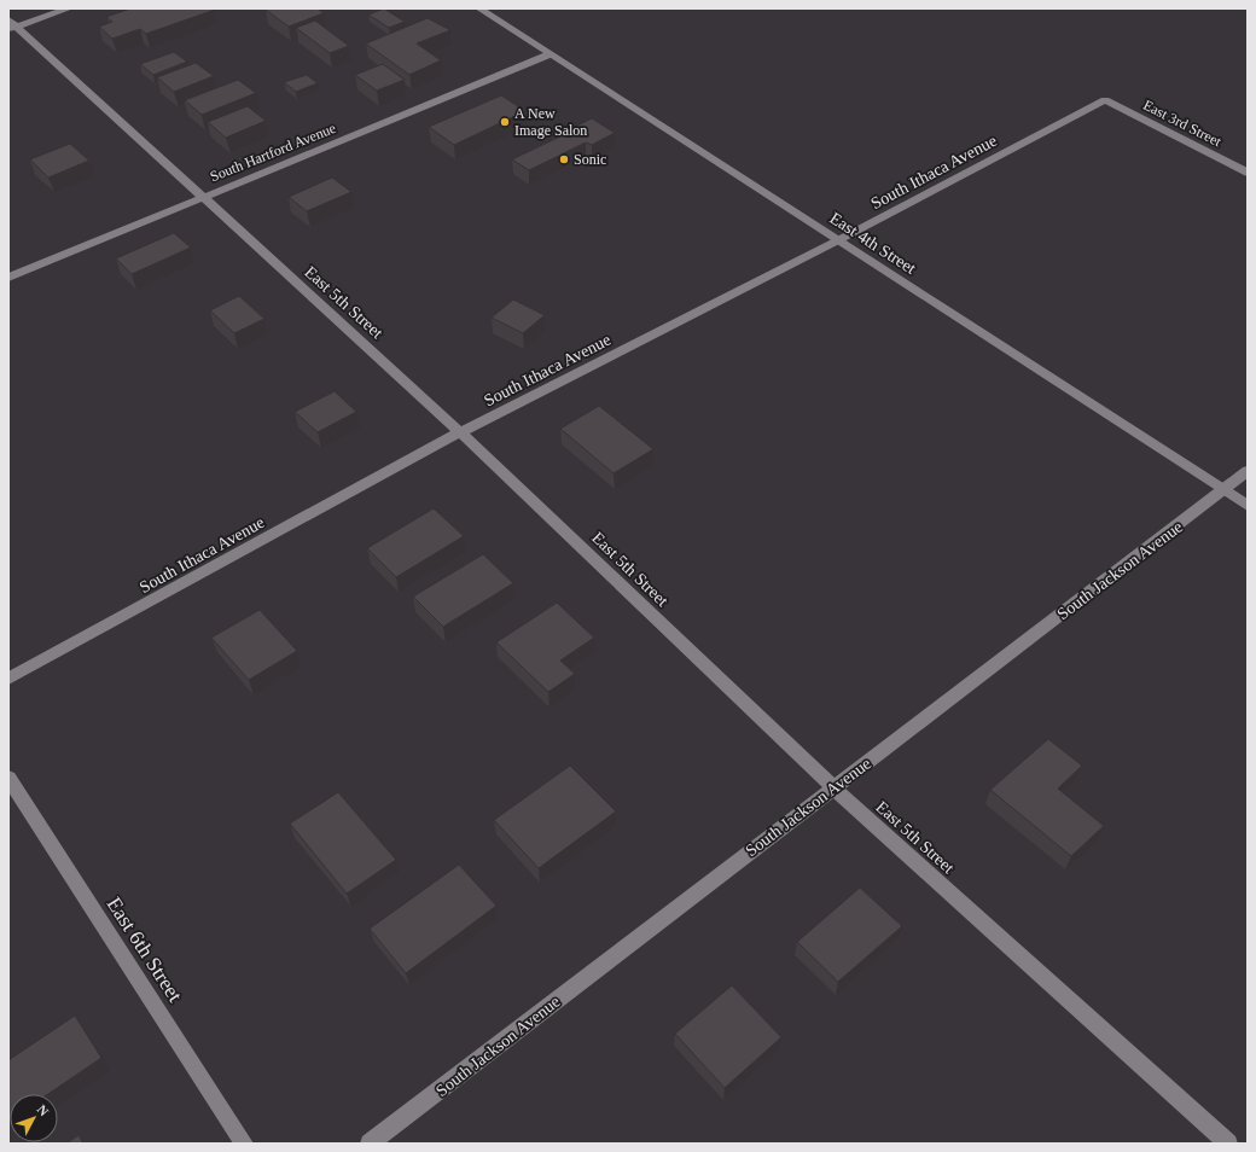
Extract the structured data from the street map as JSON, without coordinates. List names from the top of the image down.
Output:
{
  "streets": {
    "street": [
      "East 3rd Street",
      "South Hartford Avenue",
      "South Ithaca Avenue",
      "East 4th Street",
      "East 5th Street",
      "South Jackson Avenue",
      "East 6th Street"
    ]
  },
  "crossings": [
    ["East 3rd Street", "South Ithaca Avenue"],
    ["South Hartford Avenue", "East 4th Street"],
    ["South Hartford Avenue", "East 5th Street"],
    ["South Ithaca Avenue", "East 4th Street"],
    ["South Ithaca Avenue", "East 5th Street"],
    ["East 4th Street", "South Jackson Avenue"],
    ["East 5th Street", "South Jackson Avenue"]
  ],
  "places": ["A New Image Salon", "Sonic"],
  "north": "top right"
}
